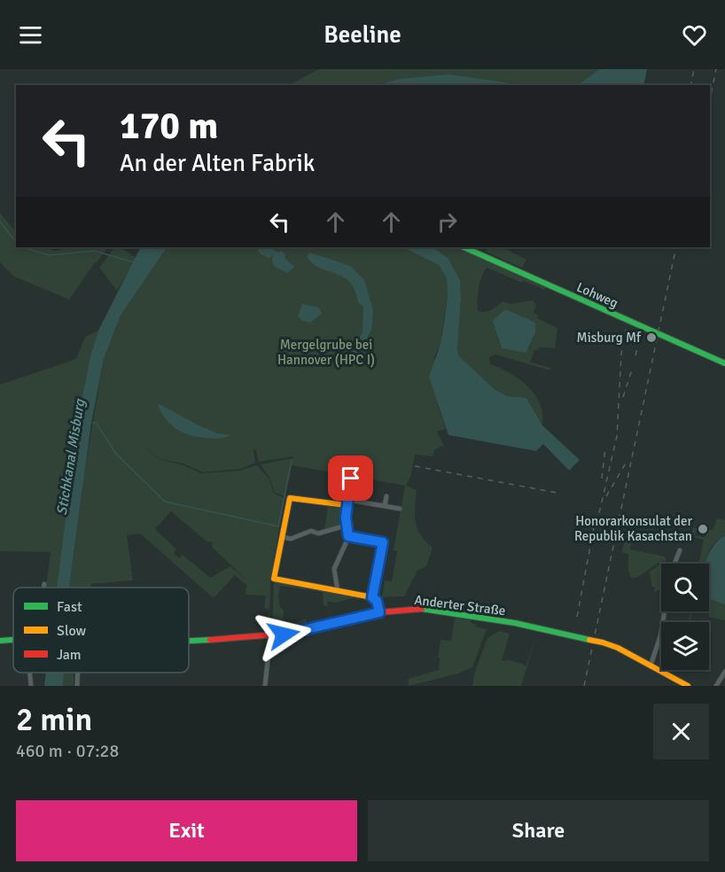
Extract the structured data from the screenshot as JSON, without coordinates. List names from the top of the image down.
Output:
{
  "streets": {
    "main road": ["Lohweg", "Anderter Straße"]
  },
  "water": ["Stichkanal Misburg"],
  "parks": ["Mergelgrube bei Hannover (HPC I)"],
  "places": ["Misburg Mf", "Honorarkonsulat der Republik Kasachstan"],
  "legend": ["Fast", "Slow", "Jam"],
  "page": {
    "header": "Beeline",
    "turn": ["170 m", "An der Alten Fabrik"],
    "heading": ["2 min", "460 m · 07:28"],
    "buttons": ["Exit", "Share"]
  }
}
